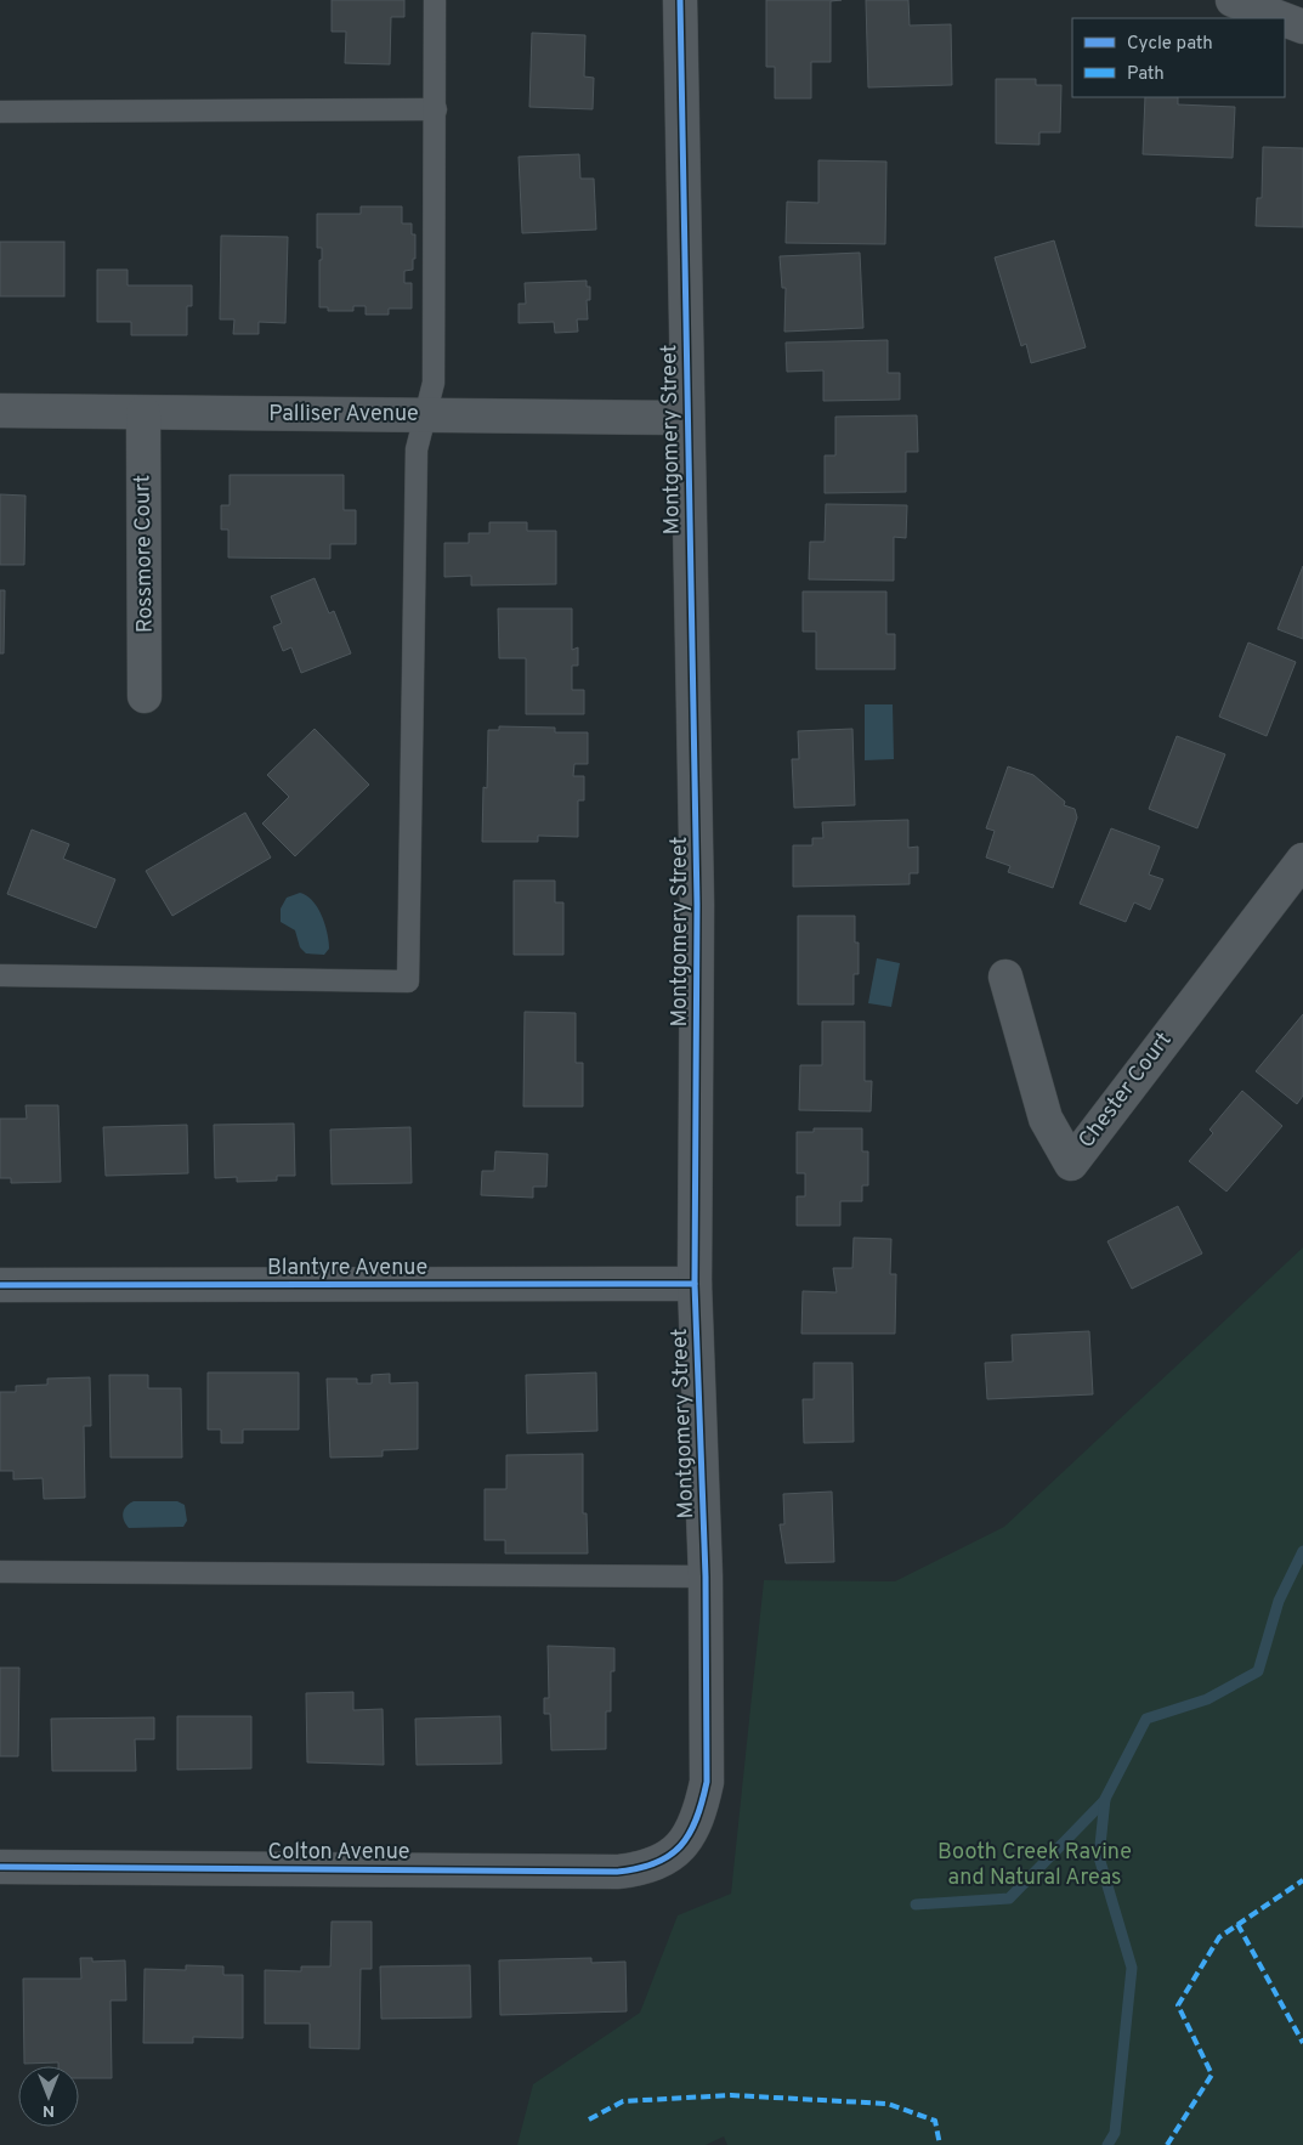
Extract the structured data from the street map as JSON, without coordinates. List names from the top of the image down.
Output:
{
  "streets": {
    "street": [
      "Palliser Avenue",
      "Montgomery Street",
      "Rossmore Court",
      "Chester Court",
      "Blantyre Avenue",
      "Colton Avenue"
    ]
  },
  "crossings": [
    ["Palliser Avenue", "Montgomery Street"],
    ["Palliser Avenue", "Rossmore Court"],
    ["Montgomery Street", "Blantyre Avenue"],
    ["Montgomery Street", "Colton Avenue"]
  ],
  "parks": ["Booth Creek Ravine and Natural Areas"],
  "legend": ["Cycle path", "Path"],
  "north": "bottom"
}
